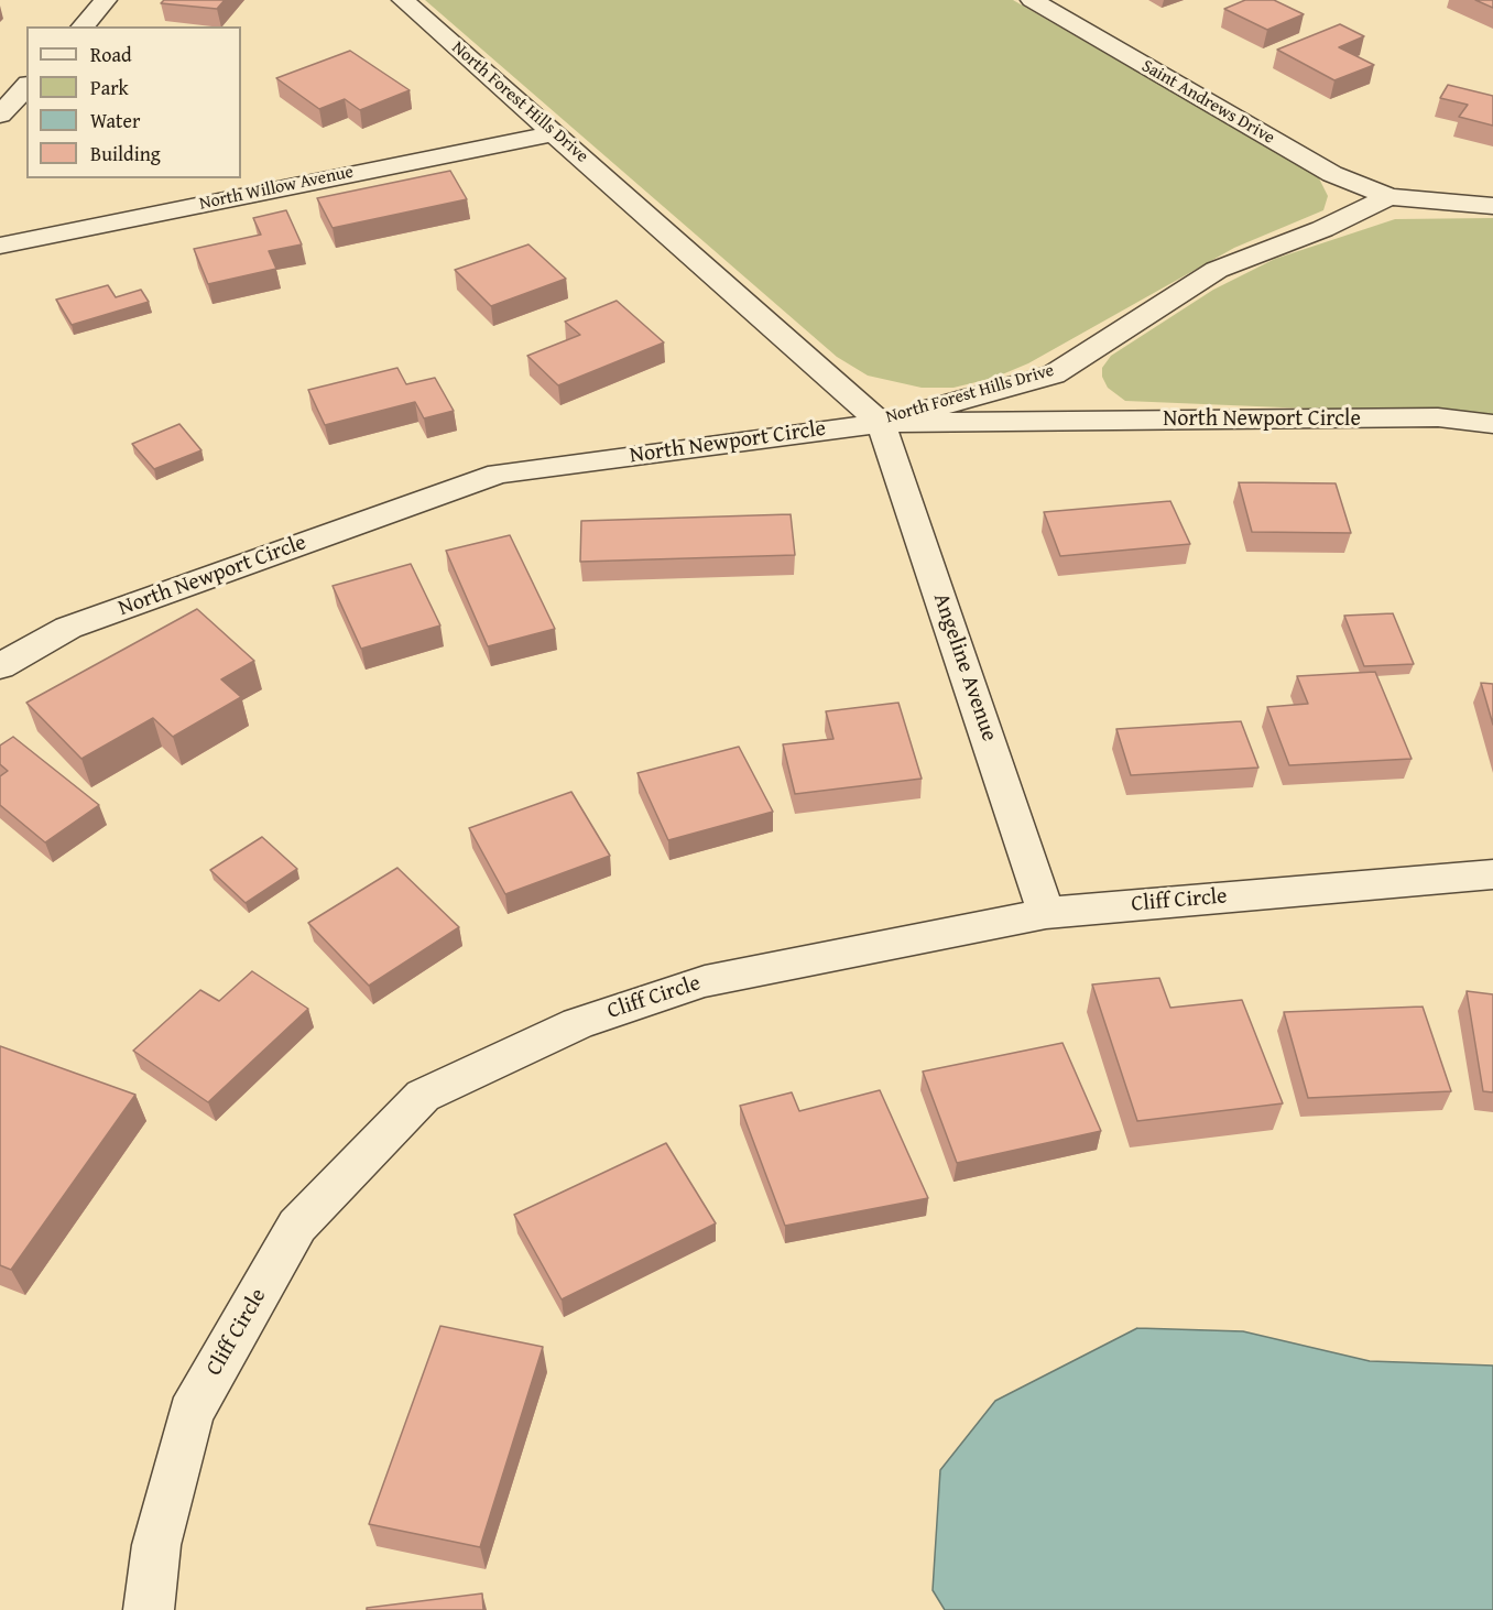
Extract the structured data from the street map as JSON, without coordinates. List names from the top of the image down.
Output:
{
  "streets": {
    "street": [
      "North Forest Hills Drive",
      "Saint Andrews Drive",
      "North Willow Avenue",
      "North Newport Circle",
      "Angeline Avenue",
      "Cliff Circle"
    ]
  },
  "crossings": [
    ["North Forest Hills Drive", "Saint Andrews Drive"],
    ["North Forest Hills Drive", "North Willow Avenue"],
    ["North Forest Hills Drive", "North Newport Circle"],
    ["North Forest Hills Drive", "Angeline Avenue"],
    ["North Newport Circle", "Angeline Avenue"],
    ["Angeline Avenue", "Cliff Circle"]
  ],
  "legend": [
    "Road",
    "Park",
    "Water",
    "Building"
  ]
}
